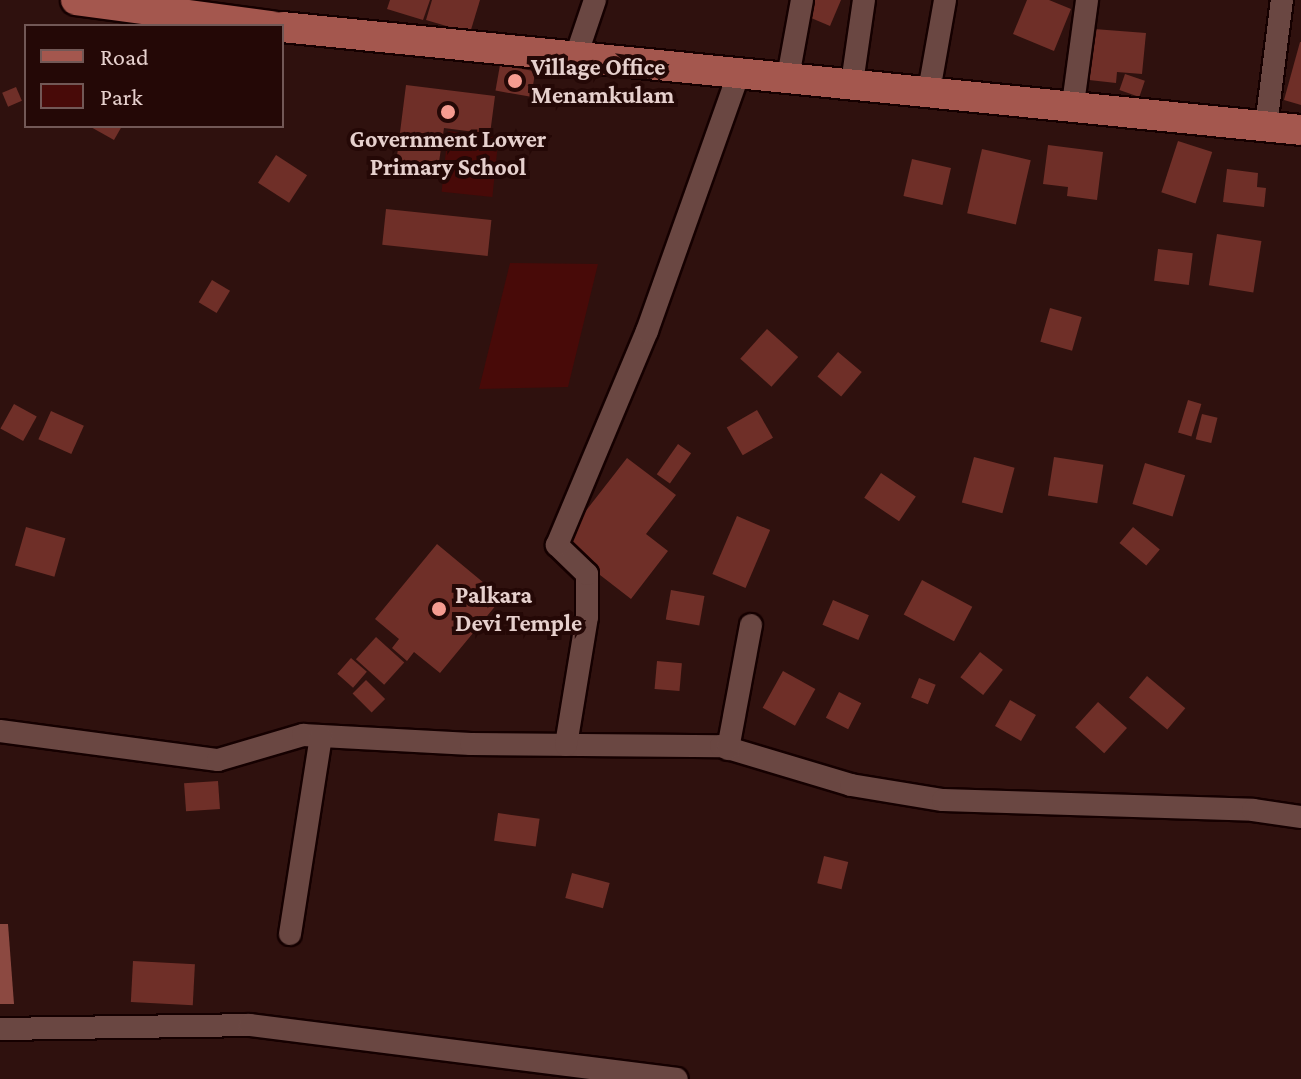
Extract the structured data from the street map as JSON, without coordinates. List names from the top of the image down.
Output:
{
  "places": ["Village Office Menamkulam", "Government Lower Primary School", "Palkara Devi Temple"],
  "legend": ["Road", "Park"]
}
